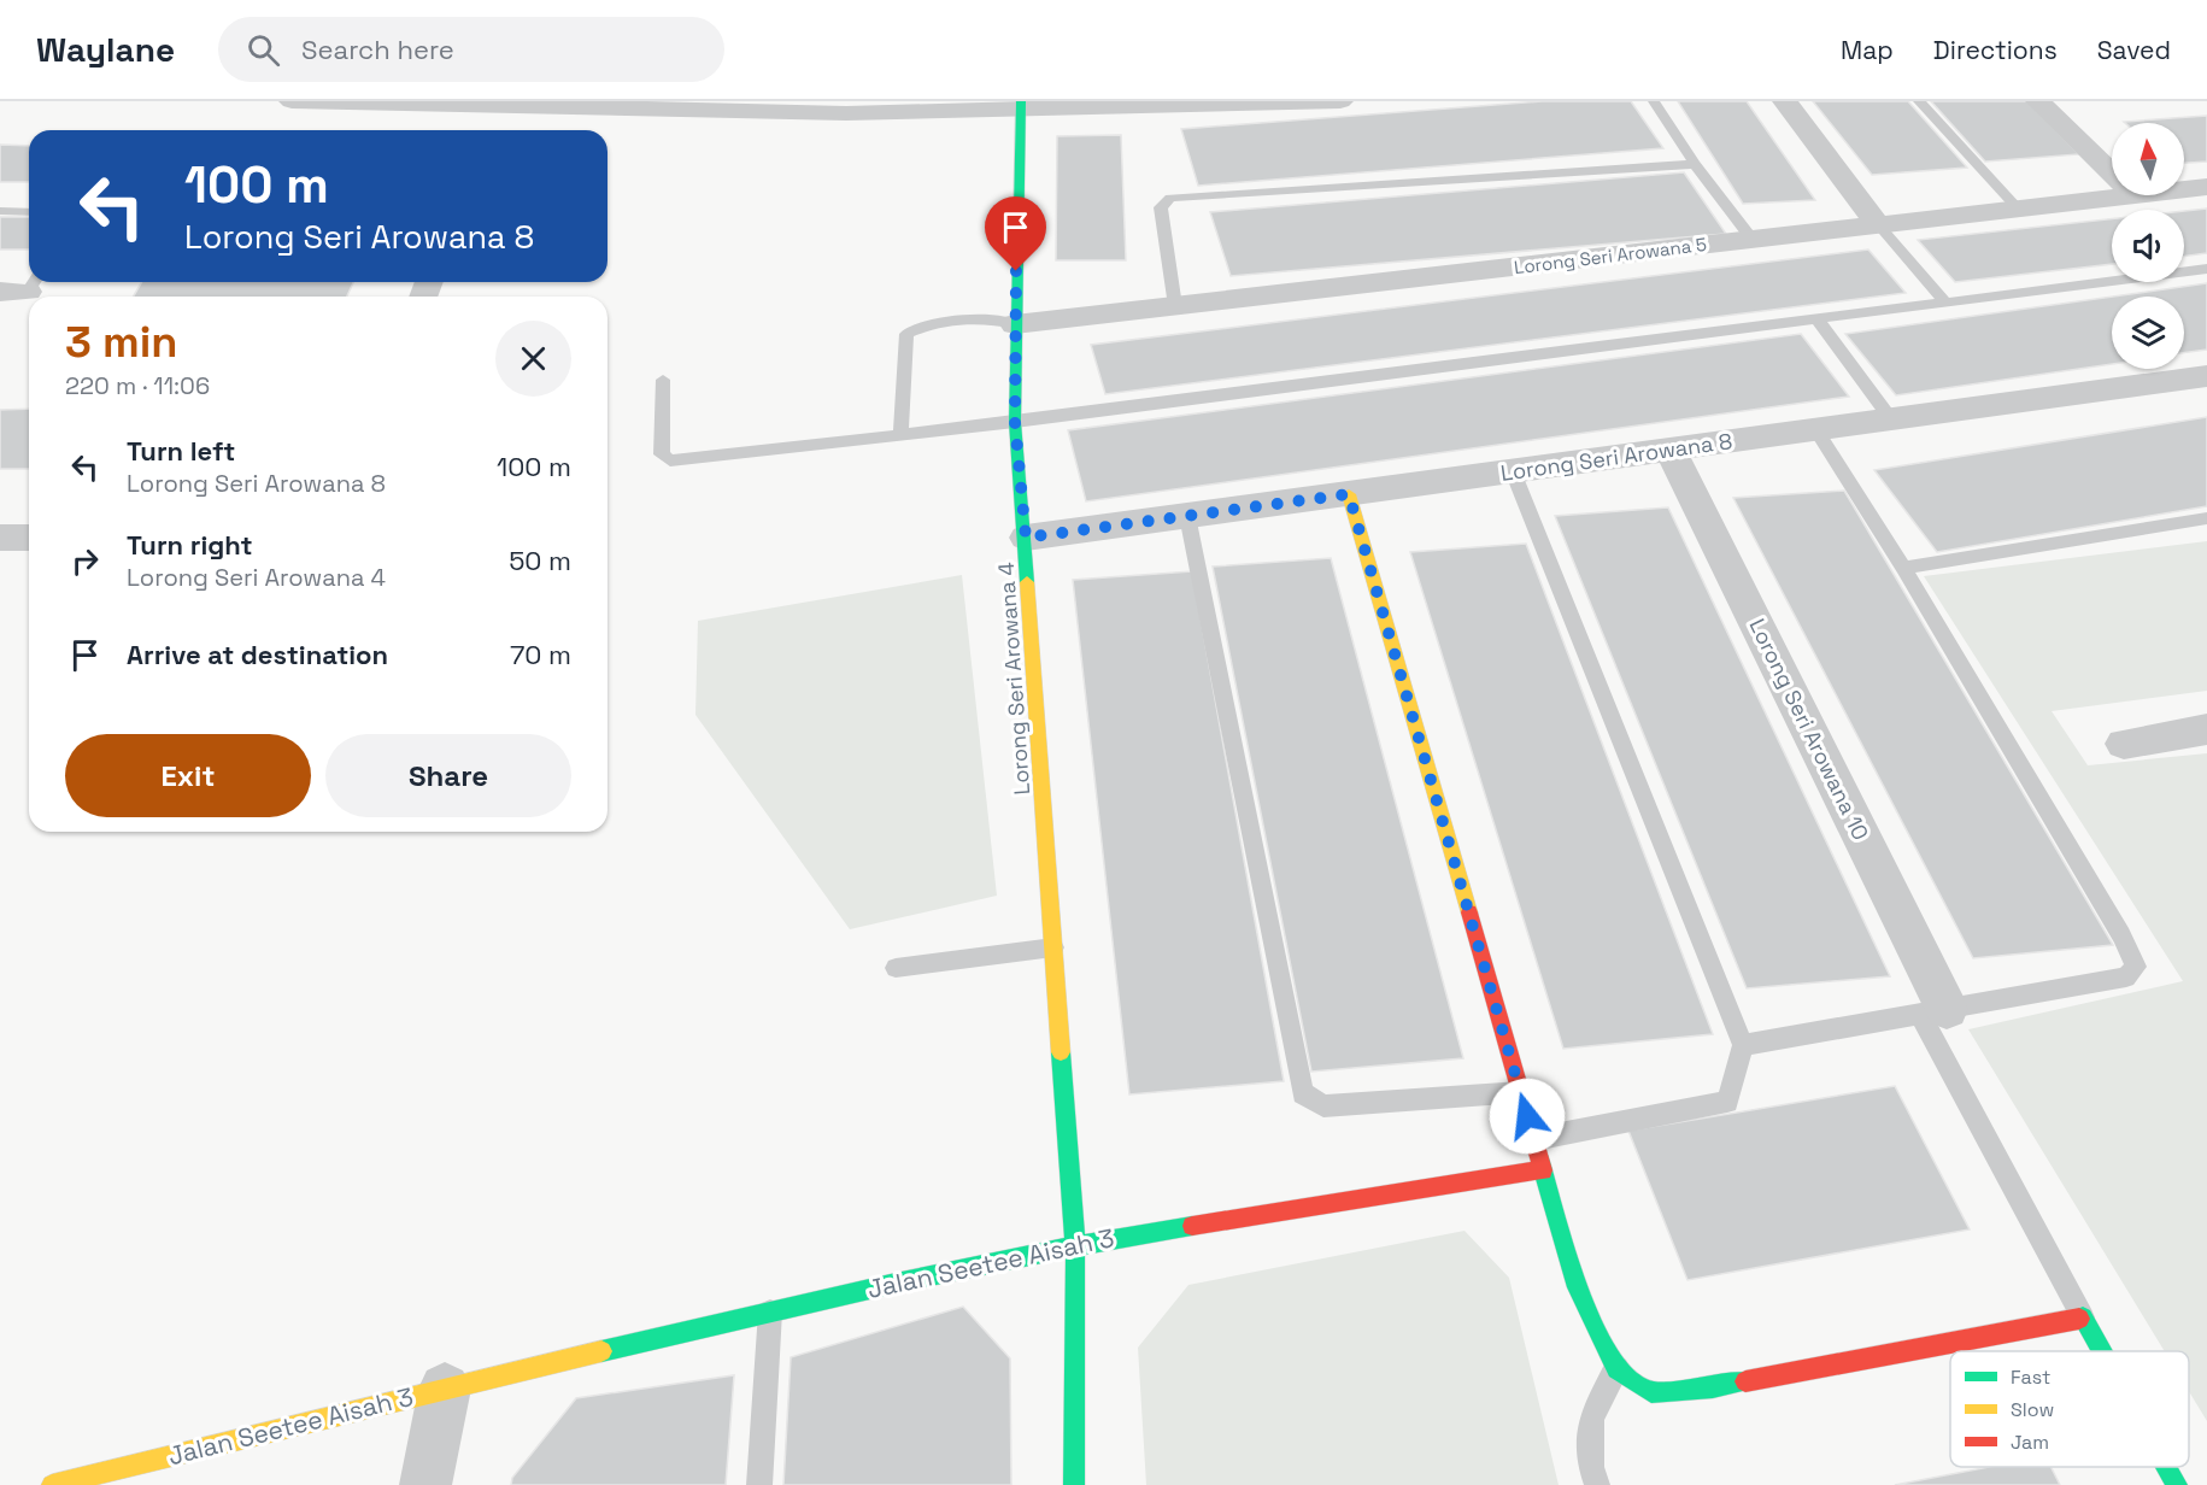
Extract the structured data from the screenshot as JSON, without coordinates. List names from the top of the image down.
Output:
{
  "streets": {
    "street": [
      "Lorong Seri Arowana 5",
      "Lorong Seri Arowana 8",
      "Lorong Seri Arowana 4",
      "Lorong Seri Arowana 10",
      "Jalan Seetee Aisah 3"
    ]
  },
  "crossings": [
    ["Lorong Seri Arowana 5", "Lorong Seri Arowana 4"],
    ["Lorong Seri Arowana 8", "Lorong Seri Arowana 4"],
    ["Lorong Seri Arowana 8", "Lorong Seri Arowana 10"],
    ["Lorong Seri Arowana 4", "Jalan Seetee Aisah 3"]
  ],
  "legend": ["Fast", "Slow", "Jam"],
  "north": "top",
  "page": {
    "header": "Waylane",
    "search": "Search here",
    "nav": ["Map", "Directions", "Saved"],
    "turn": ["100 m", "Lorong Seri Arowana 8"],
    "heading": ["3 min", "220 m · 11:06"],
    "list": [
      {
        "name": "Turn left",
        "note": "Lorong Seri Arowana 8",
        "value": "100 m"
      },
      {
        "name": "Turn right",
        "note": "Lorong Seri Arowana 4",
        "value": "50 m"
      },
      {
        "name": "Arrive at destination",
        "value": "70 m"
      }
    ],
    "buttons": ["Exit", "Share"]
  }
}
